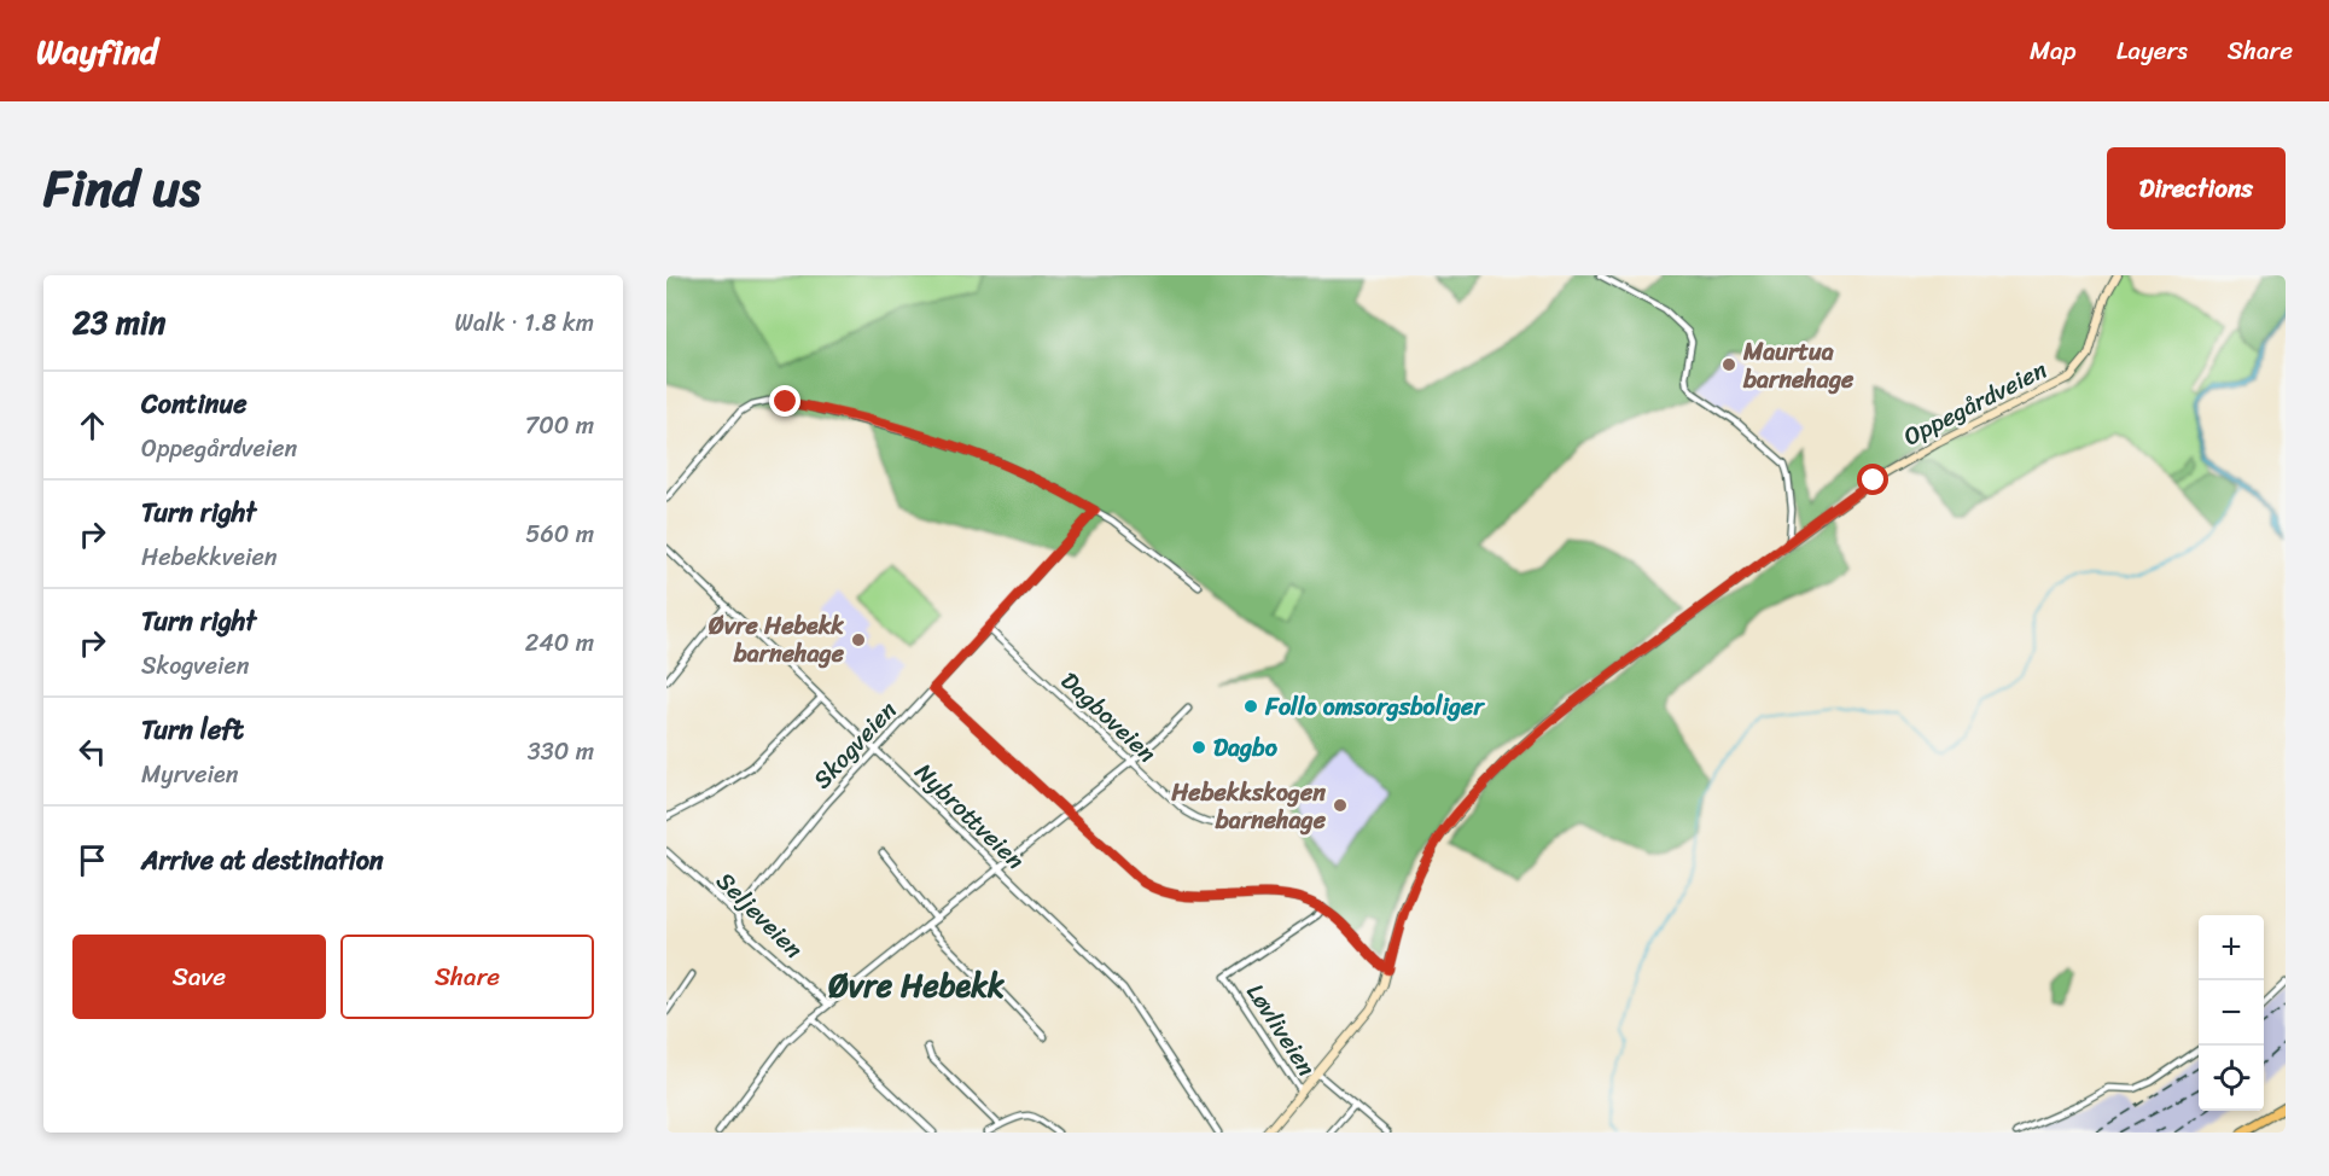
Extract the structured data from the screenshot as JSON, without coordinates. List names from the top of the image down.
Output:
{
  "streets": {
    "main road": ["Oppegårdveien"],
    "street": [
      "Dagboveien",
      "Skogveien",
      "Nybrottveien",
      "Seljeveien",
      "Løvliveien"
    ]
  },
  "crossings": [
    ["Oppegårdveien", "Løvliveien"],
    ["Dagboveien", "Skogveien"],
    ["Skogveien", "Nybrottveien"],
    ["Skogveien", "Seljeveien"]
  ],
  "districts": ["Øvre Hebekk"],
  "places": [
    "Maurtua barnehage",
    "Øvre Hebekk barnehage",
    "Follo omsorgsboliger",
    "Dagbo",
    "Hebekkskogen barnehage"
  ],
  "page": {
    "header": "Wayfind",
    "nav": ["Map", "Layers", "Share"],
    "title": "Find us",
    "buttons": [
      "Directions",
      ["Save", "Share"]
    ],
    "heading": ["23 min", "Walk · 1.8 km"],
    "list": [
      ["Continue", "Oppegårdveien", "700 m"],
      ["Turn right", "Hebekkveien", "560 m"],
      ["Turn right", "Skogveien", "240 m"],
      ["Turn left", "Myrveien", "330 m"],
      "Arrive at destination"
    ],
    "map_buttons": ["+", "−"]
  }
}
